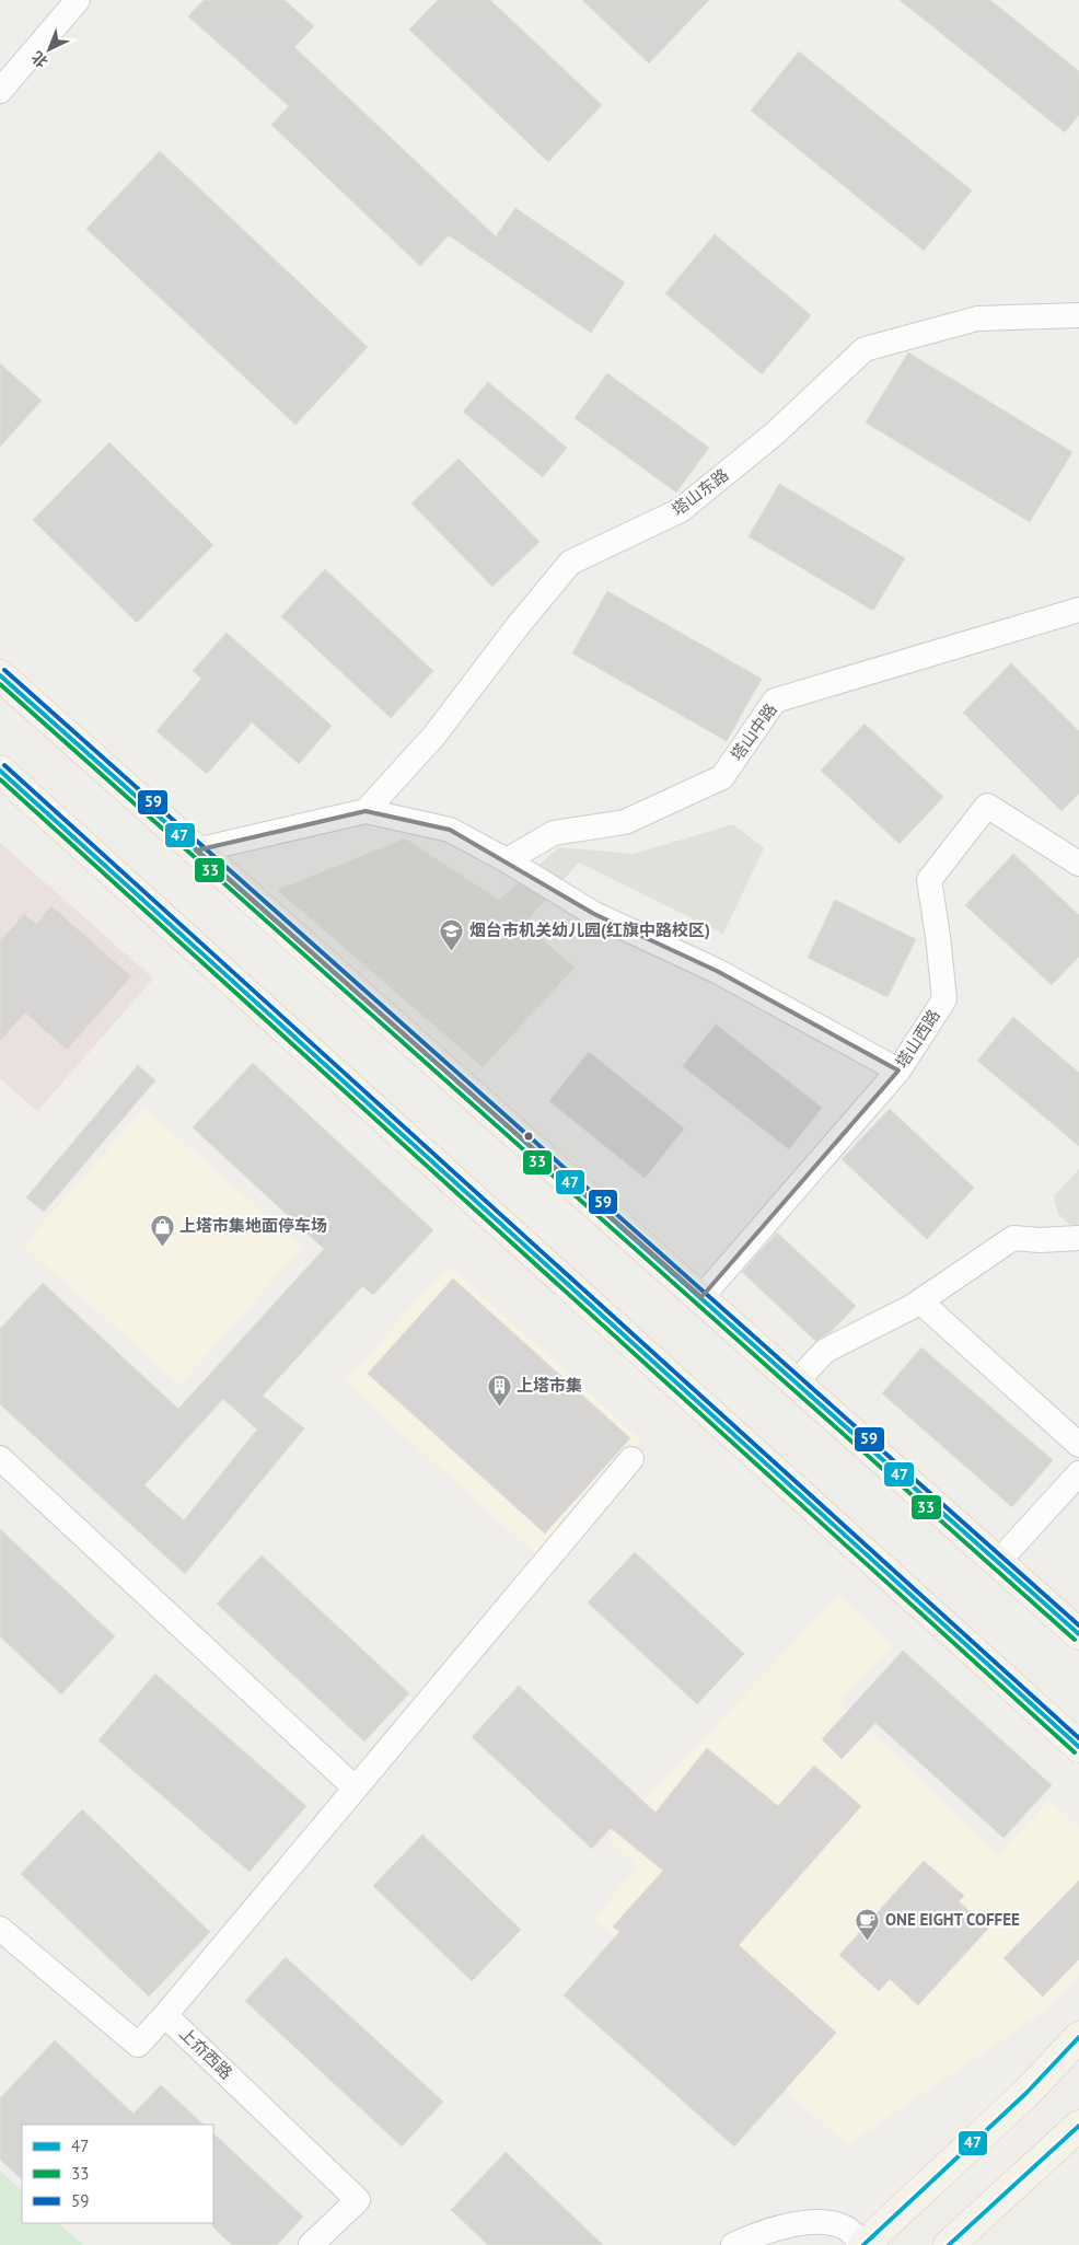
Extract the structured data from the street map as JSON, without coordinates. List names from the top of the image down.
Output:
{
  "streets": {
    "street": [
      "塔山东路",
      "塔山中路",
      "塔山西路",
      "上夼西路"
    ]
  },
  "places": {
    "school or university": ["烟台市机关幼儿园(红旗中路校区)"],
    "shop": ["上塔市集地面停车场"],
    "building": ["上塔市集"],
    "cafe": ["ONE EIGHT COFFEE"]
  },
  "lines": ["transit line 59", "transit line 47", "transit line 33"],
  "legend": ["47", "33", "59"],
  "north": "bottom left"
}
